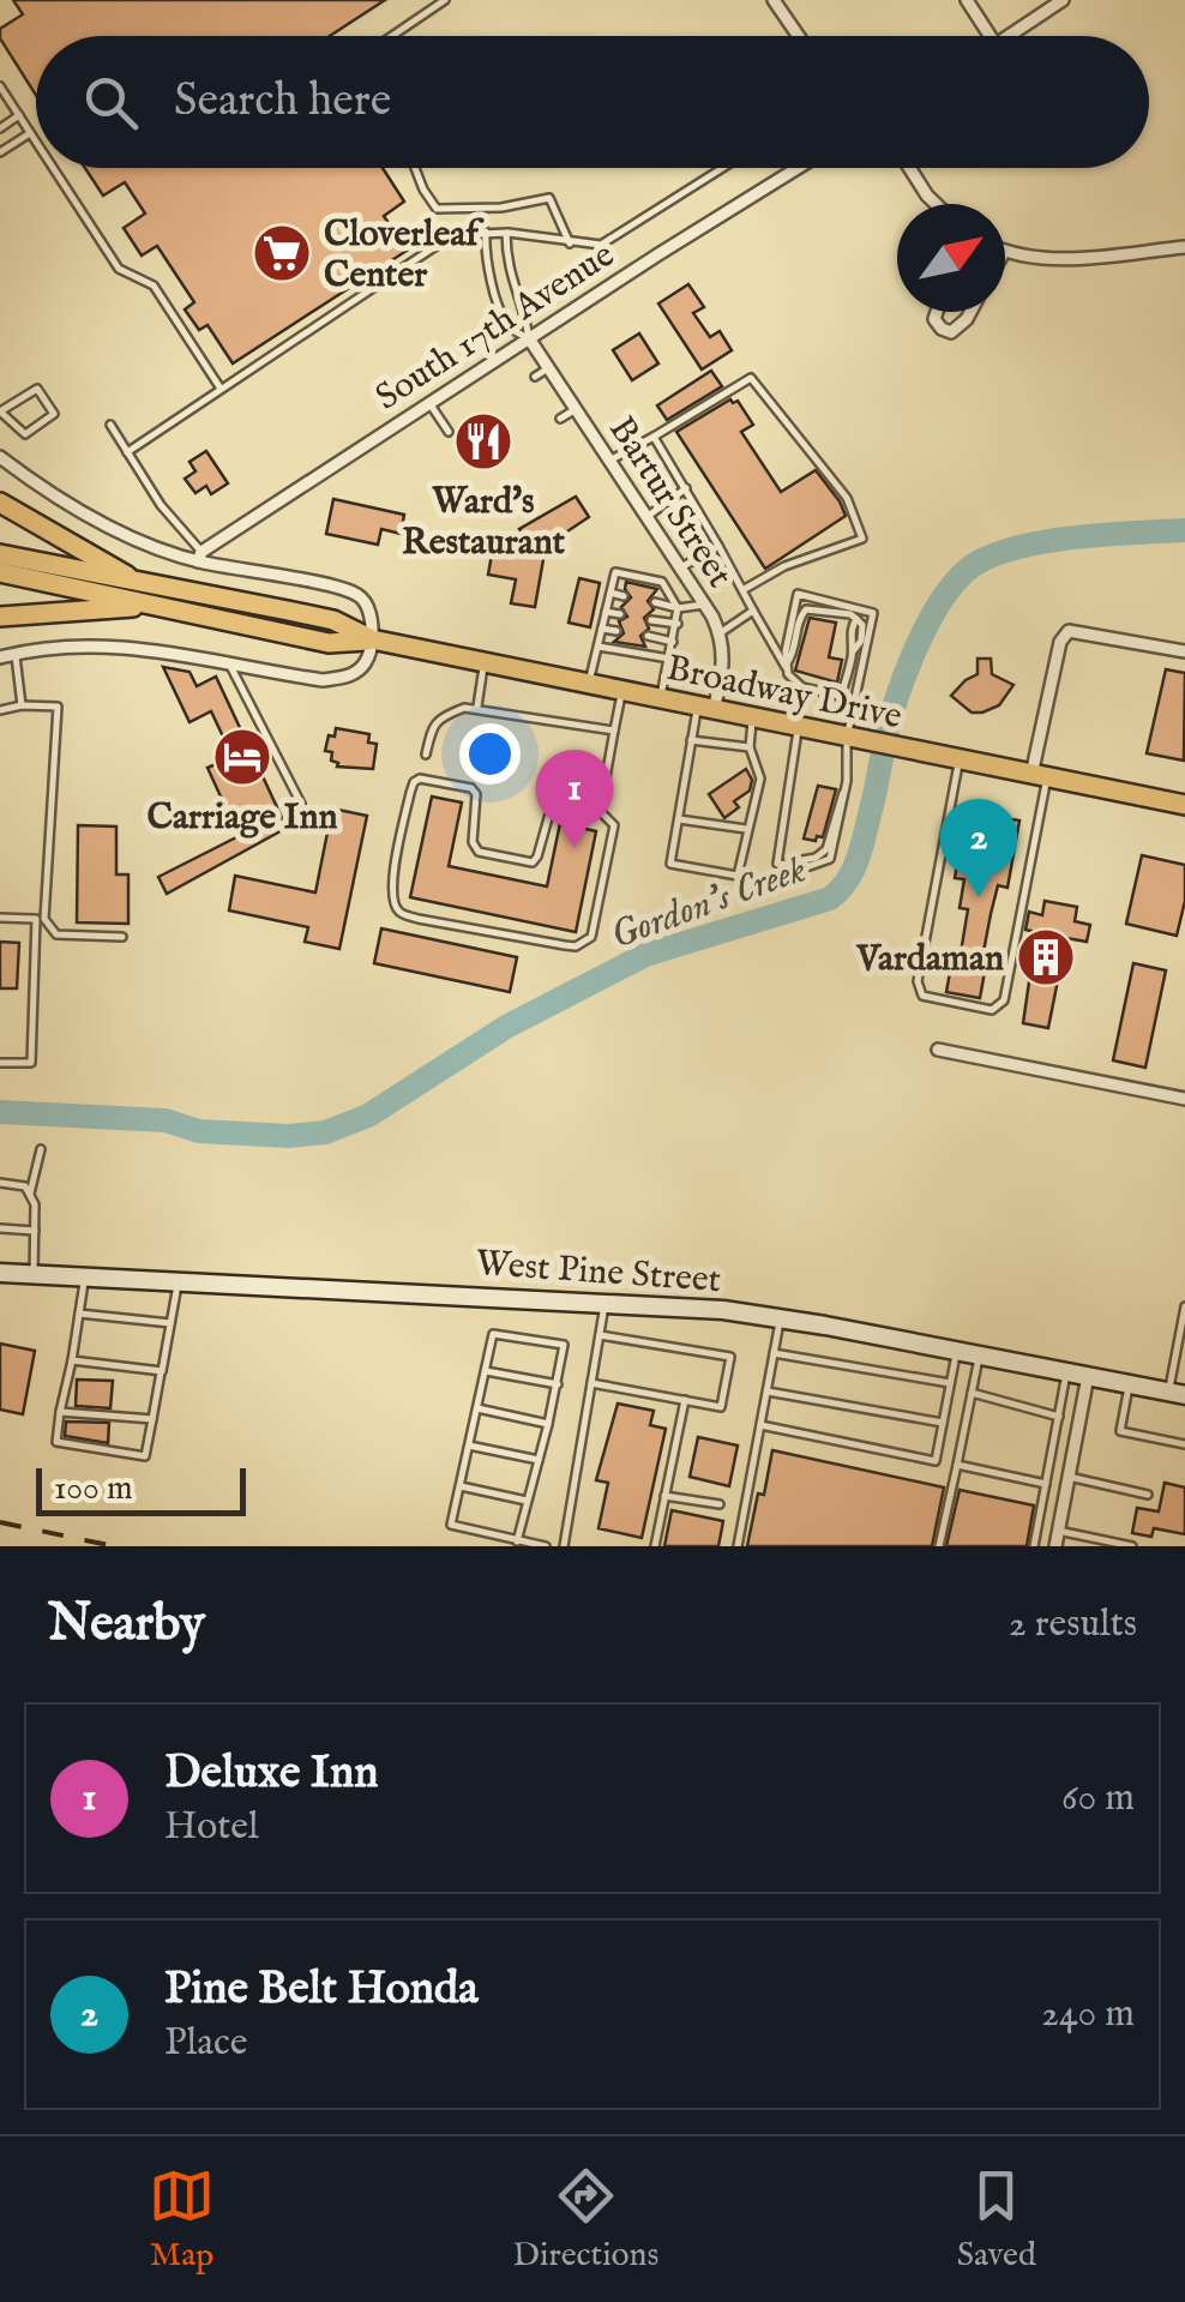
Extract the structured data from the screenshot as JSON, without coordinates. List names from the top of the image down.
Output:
{
  "streets": {
    "main road": ["Broadway Drive"],
    "street": ["South 17th Avenue", "Bartur Street", "West Pine Street"]
  },
  "crossings": [
    ["South 17th Avenue", "Bartur Street"],
    ["Bartur Street", "Broadway Drive"]
  ],
  "water": ["Gordon's Creek"],
  "places": {
    "supermarket": ["Cloverleaf Center"],
    "restaurant": ["Ward's Restaurant"],
    "hotel": ["Carriage Inn"],
    "building": ["Vardaman"]
  },
  "scale_bar": "100 m",
  "north": "top right",
  "page": {
    "search": "Search here",
    "pins": ["1", "2"],
    "scale": "100 m",
    "heading": ["Nearby", "2 results"],
    "list": [
      {
        "mark": "1",
        "name": "Deluxe Inn",
        "note": "Hotel",
        "value": "60 m"
      },
      {
        "mark": "2",
        "name": "Pine Belt Honda",
        "note": "Place",
        "value": "240 m"
      }
    ],
    "nav": ["Map", "Directions", "Saved"]
  }
}
